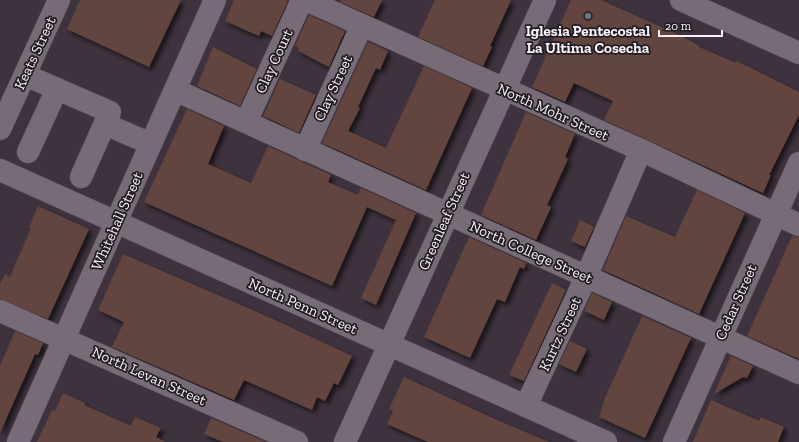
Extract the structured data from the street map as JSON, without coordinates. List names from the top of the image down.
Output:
{
  "streets": {
    "street": [
      "Keats Street",
      "Clay Court",
      "Clay Street",
      "North Mohr Street",
      "Whitehall Street",
      "Greenleaf Street",
      "North College Street",
      "Cedar Street",
      "North Penn Street",
      "Kurtz Street",
      "North Levan Street"
    ]
  },
  "crossings": [
    ["Clay Court", "North College Street"],
    ["Clay Street", "North Mohr Street"],
    ["Clay Street", "North College Street"],
    ["North Mohr Street", "Greenleaf Street"],
    ["North Mohr Street", "Cedar Street"],
    ["North Mohr Street", "Kurtz Street"],
    ["Whitehall Street", "North College Street"],
    ["Whitehall Street", "North Penn Street"],
    ["Whitehall Street", "North Levan Street"],
    ["Greenleaf Street", "North College Street"],
    ["Greenleaf Street", "North Penn Street"],
    ["North College Street", "Cedar Street"],
    ["North College Street", "Kurtz Street"],
    ["North Penn Street", "Kurtz Street"]
  ],
  "places": ["Iglesia Pentecostal La Ultima Cosecha"],
  "scale_bar": "20 m"
}
